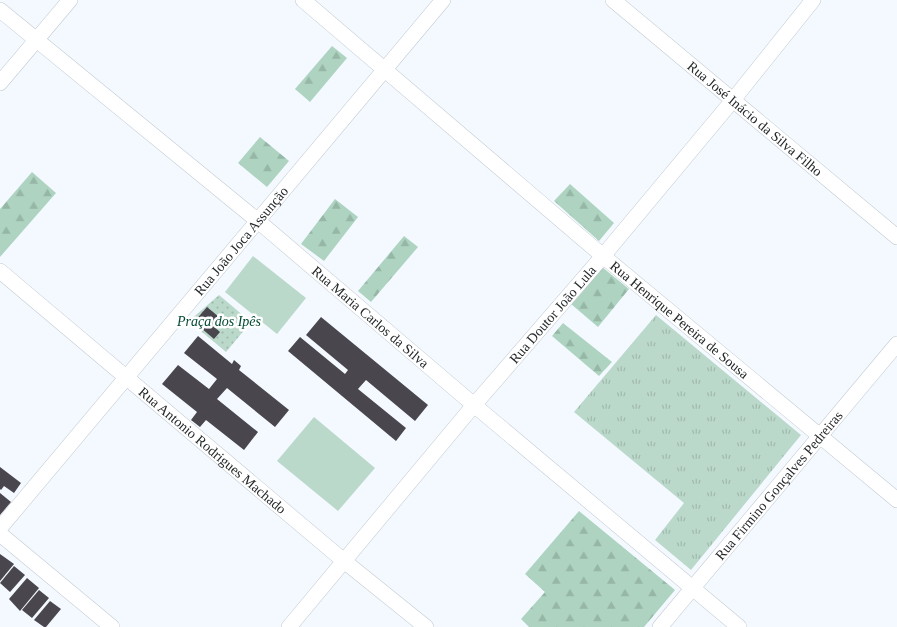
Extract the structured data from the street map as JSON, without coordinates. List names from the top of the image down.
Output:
{
  "streets": {
    "street": [
      "Rua José Inácio da Silva Filho",
      "Rua João Joca Assunção",
      "Rua Doutor João Lula",
      "Rua Maria Carlos da Silva",
      "Rua Henrique Pereira de Sousa",
      "Rua Antonio Rodrigues Machado",
      "Rua Firmino Gonçalves Pedreiras"
    ]
  },
  "crossings": [
    ["Rua José Inácio da Silva Filho", "Rua Doutor João Lula"],
    ["Rua João Joca Assunção", "Rua Maria Carlos da Silva"],
    ["Rua João Joca Assunção", "Rua Henrique Pereira de Sousa"],
    ["Rua João Joca Assunção", "Rua Antonio Rodrigues Machado"],
    ["Rua Doutor João Lula", "Rua Maria Carlos da Silva"],
    ["Rua Doutor João Lula", "Rua Henrique Pereira de Sousa"],
    ["Rua Doutor João Lula", "Rua Antonio Rodrigues Machado"],
    ["Rua Maria Carlos da Silva", "Rua Firmino Gonçalves Pedreiras"],
    ["Rua Henrique Pereira de Sousa", "Rua Firmino Gonçalves Pedreiras"]
  ],
  "parks": ["Praça dos Ipês"]
}
